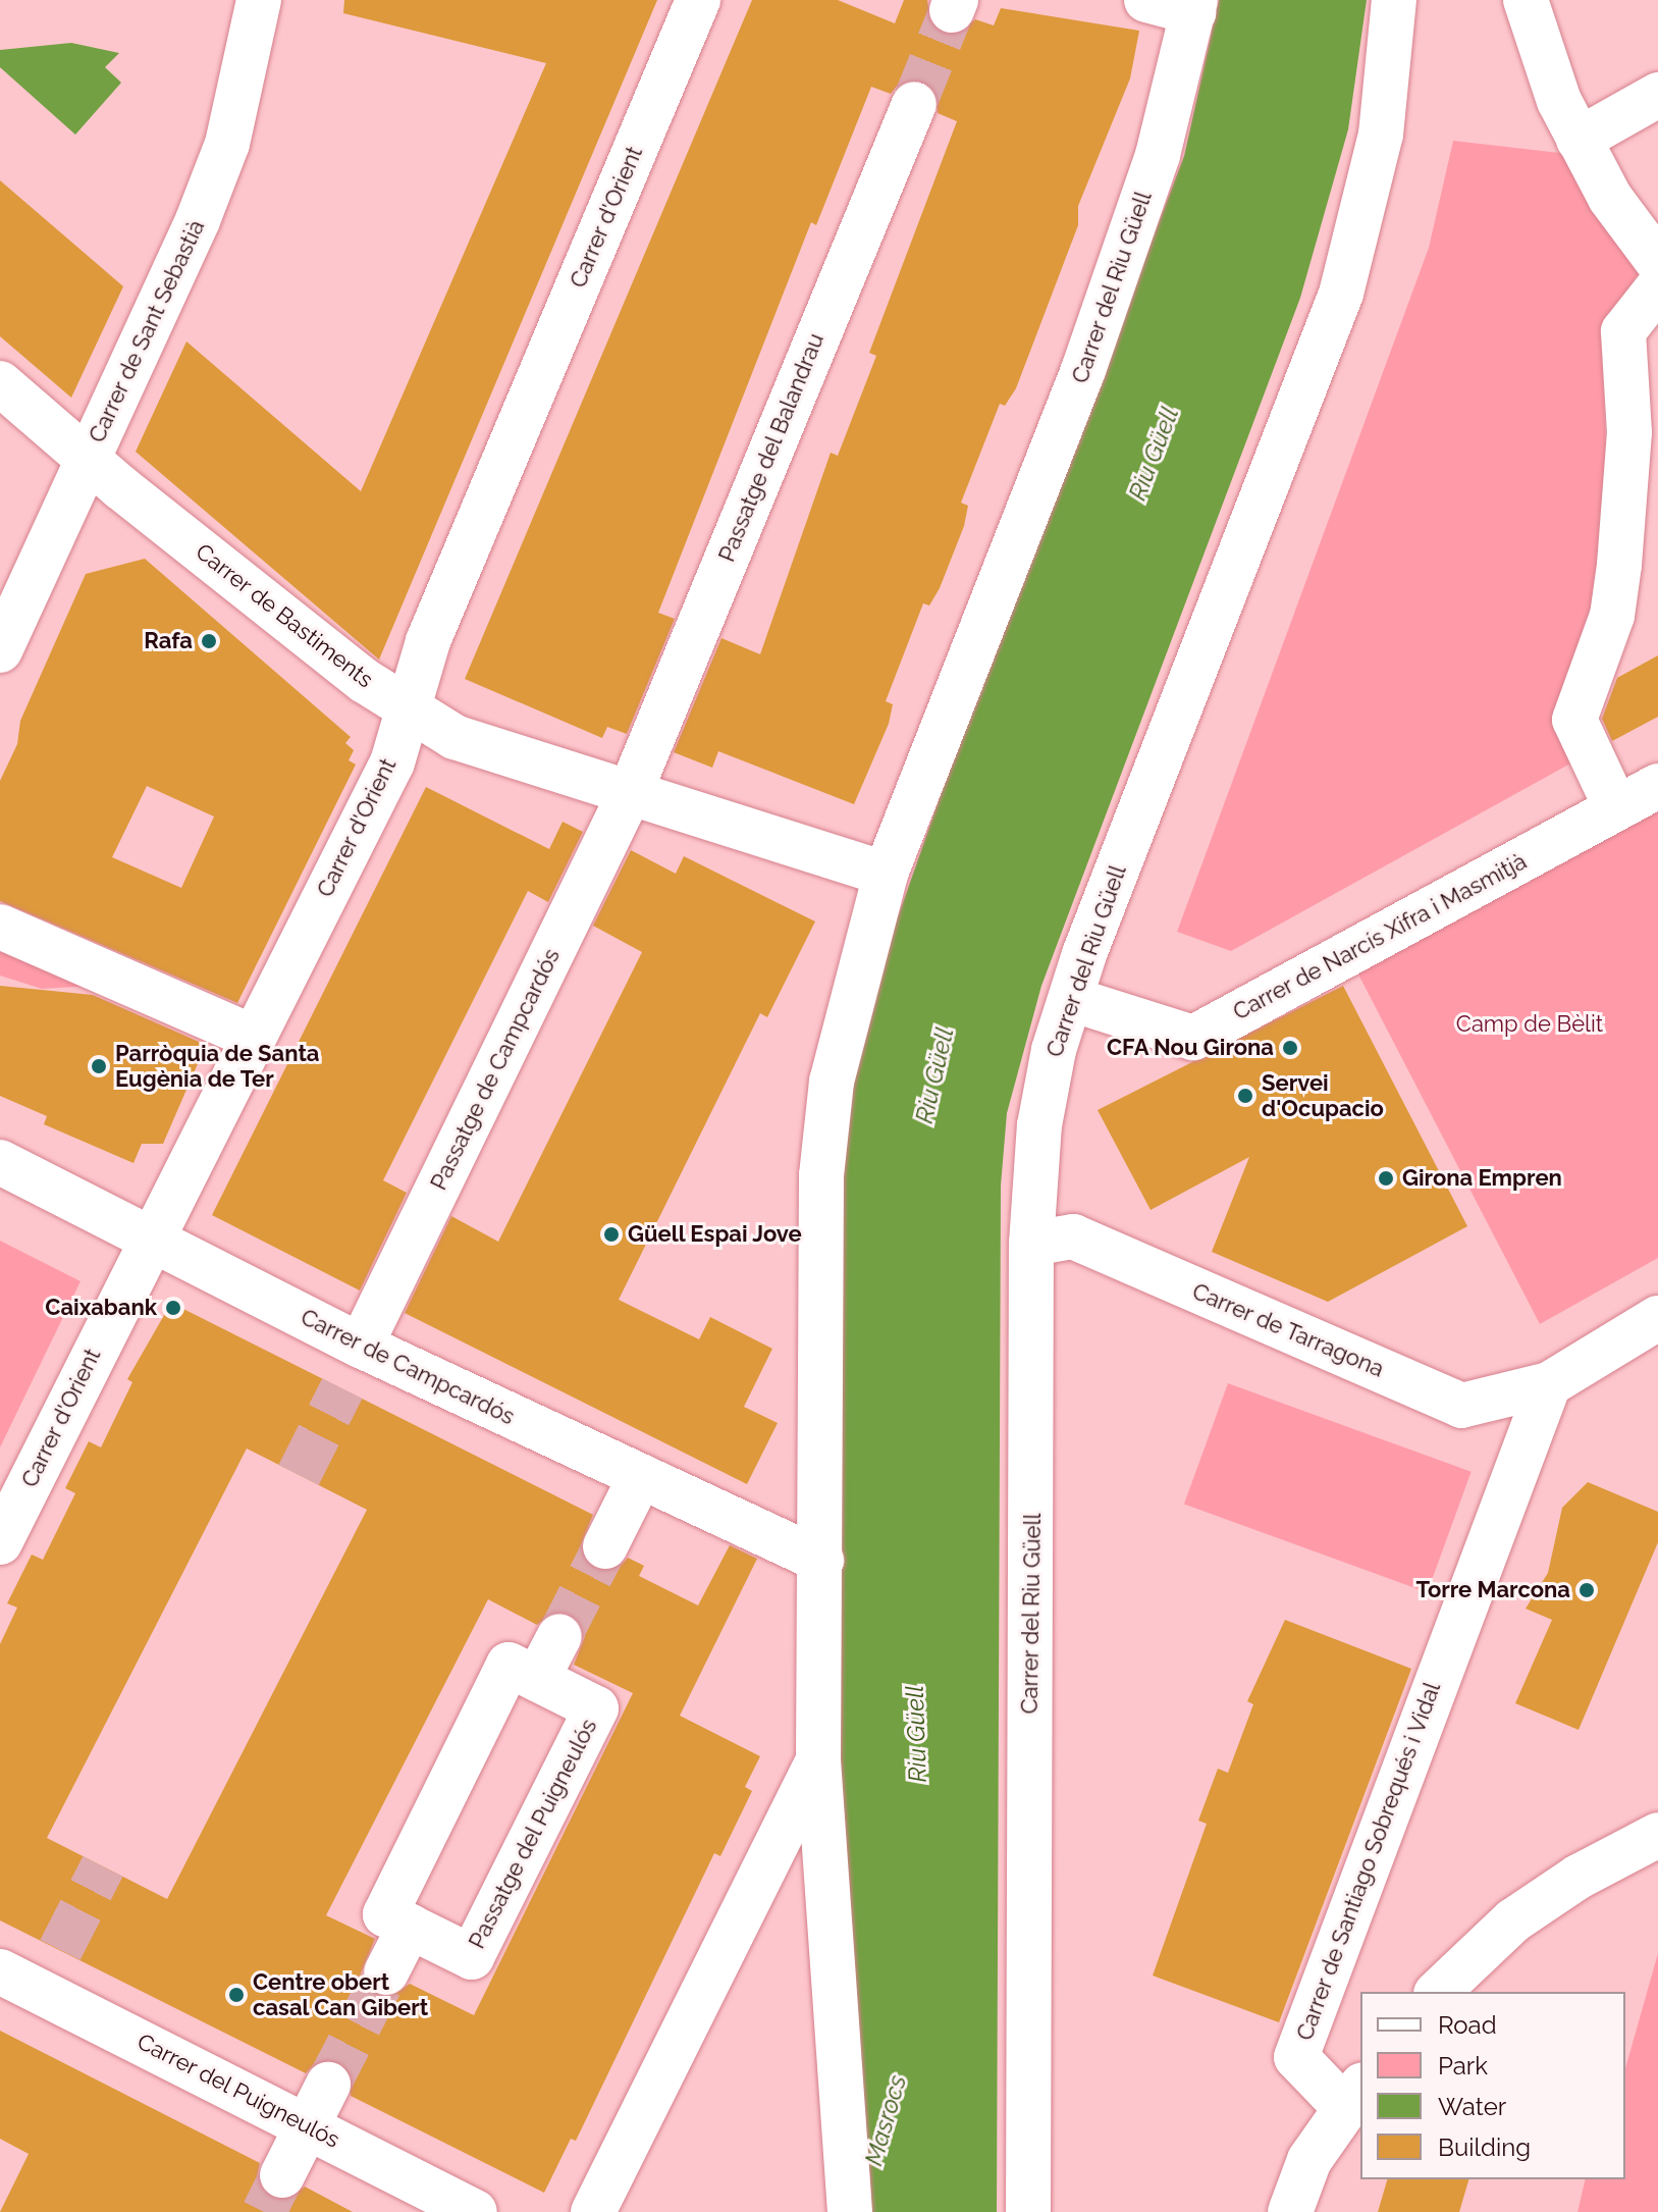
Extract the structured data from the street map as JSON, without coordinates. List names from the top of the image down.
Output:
{
  "streets": {
    "street": [
      "Carrer d'Orient",
      "Carrer del Riu Güell",
      "Carrer de Sant Sebastià",
      "Passatge del Balandrau",
      "Carrer de Bastiments",
      "Carrer de Narcís Xifra i Masmitjà",
      "Passatge de Campcardós",
      "Carrer de Tarragona",
      "Carrer de Campcardós",
      "Passatge del Puigneulós",
      "Carrer de Santiago Sobrequés i Vidal",
      "Carrer del Puigneulós"
    ]
  },
  "crossings": [
    ["Carrer d'Orient", "Carrer de Bastiments"],
    ["Carrer d'Orient", "Carrer de Campcardós"],
    ["Carrer del Riu Güell", "Carrer de Bastiments"],
    ["Carrer del Riu Güell", "Carrer de Tarragona"],
    ["Carrer del Riu Güell", "Carrer de Campcardós"],
    ["Carrer de Sant Sebastià", "Carrer de Bastiments"],
    ["Passatge del Balandrau", "Carrer de Bastiments"],
    ["Passatge del Balandrau", "Passatge de Campcardós"],
    ["Carrer de Bastiments", "Passatge de Campcardós"],
    ["Passatge de Campcardós", "Carrer de Campcardós"],
    ["Carrer de Tarragona", "Carrer de Santiago Sobrequés i Vidal"]
  ],
  "water": ["Riu Güell", "Masrocs"],
  "parks": ["Camp de Bèlit"],
  "places": [
    "Rafa",
    "CFA Nou Girona",
    "Parròquia de Santa Eugènia de Ter",
    "Servei d'Ocupacio",
    "Girona Empren",
    "Güell Espai Jove",
    "Caixabank",
    "Torre Marcona",
    "Centre obert casal Can Gibert"
  ],
  "legend": [
    "Road",
    "Park",
    "Water",
    "Building"
  ]
}
